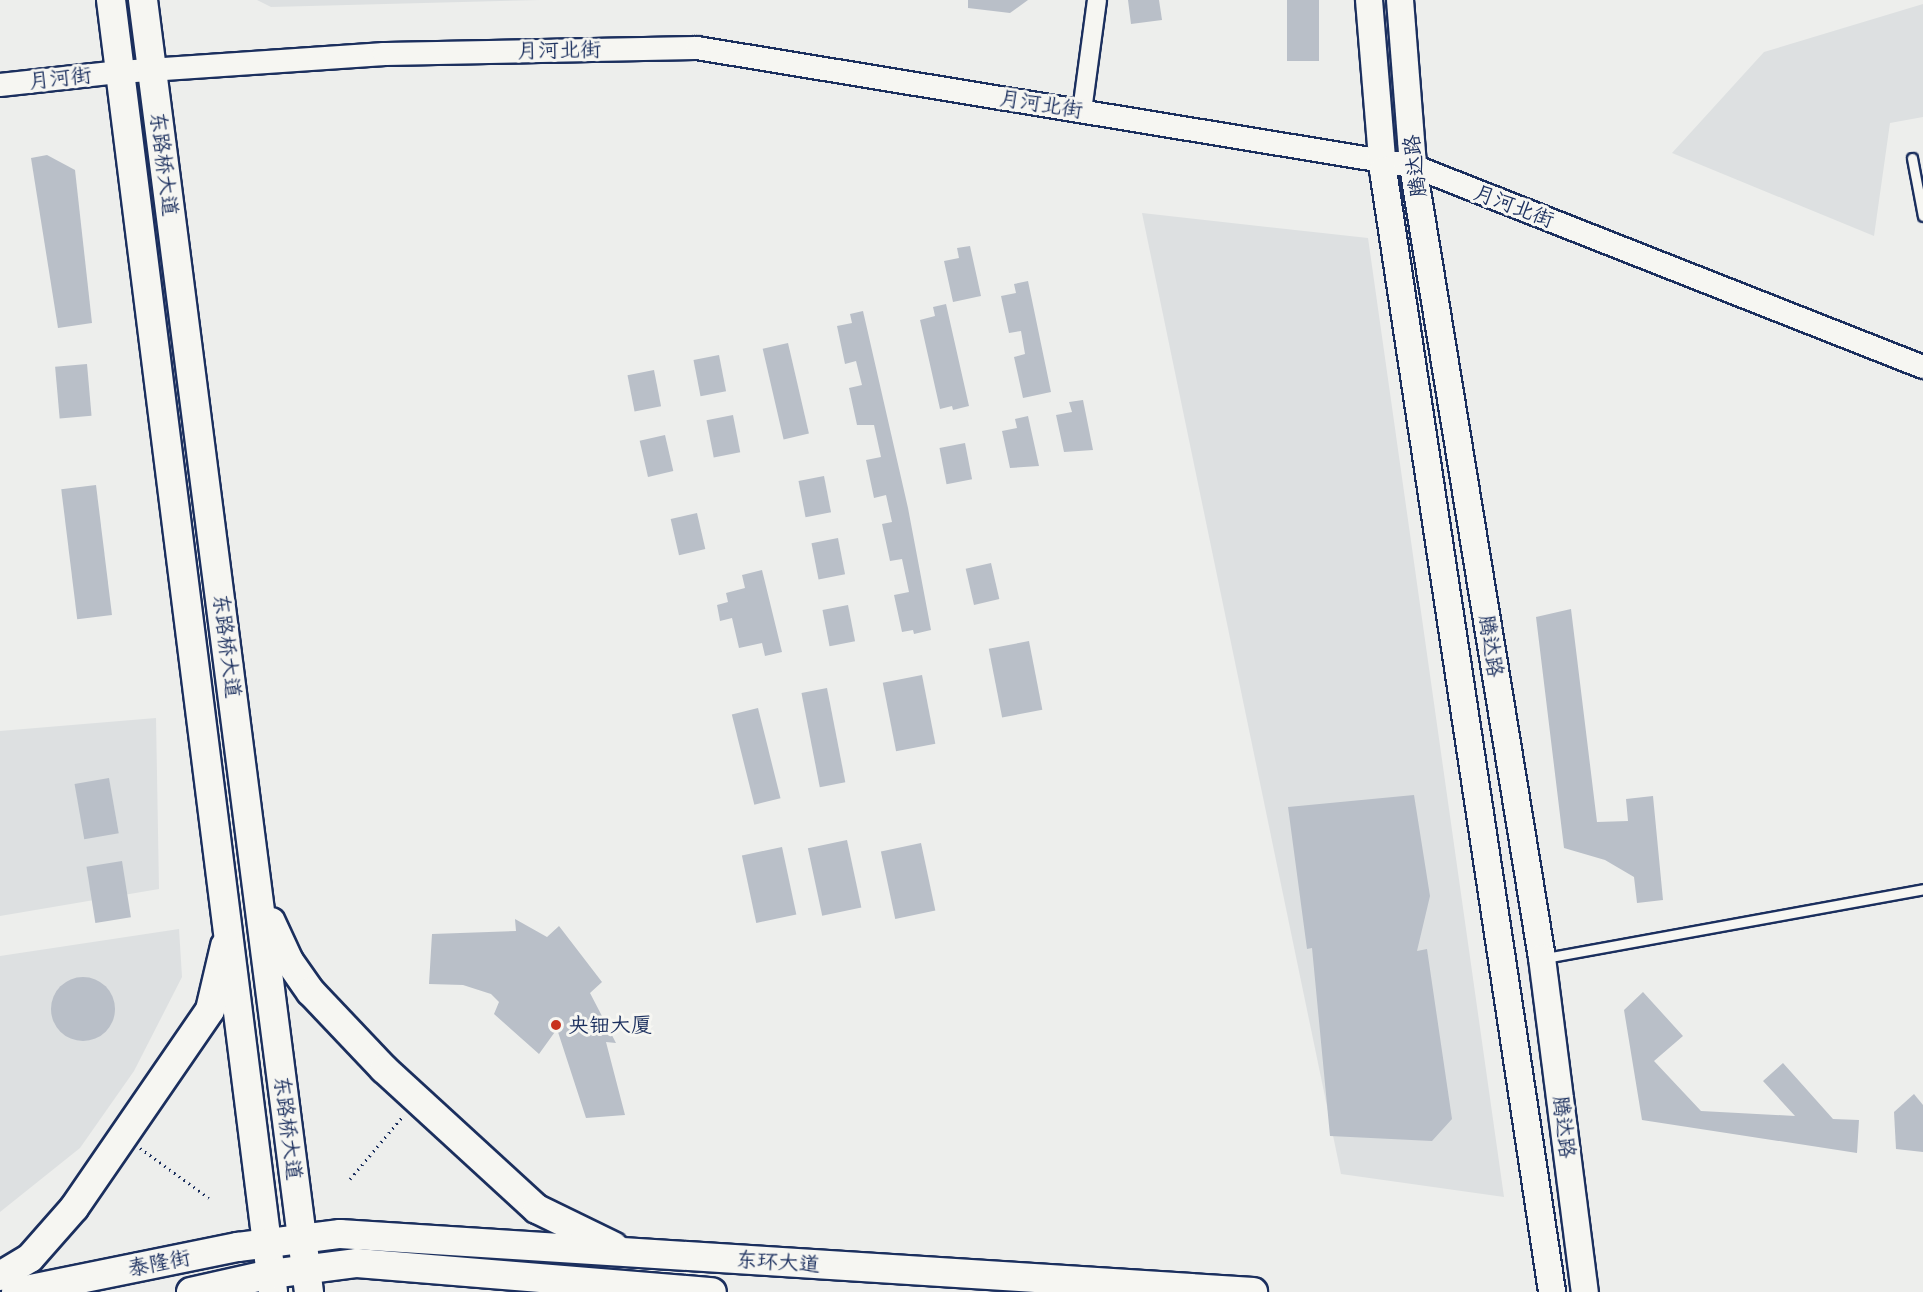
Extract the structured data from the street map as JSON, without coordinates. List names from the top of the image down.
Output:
{
  "streets": {
    "main road": [
      "东路桥大道",
      "腾达路",
      "东环大道",
      "泰隆街"
    ],
    "street": ["月河北街", "月河街"]
  },
  "crossings": [
    ["月河北街", "月河街"],
    ["月河北街", "东路桥大道"],
    ["月河北街", "腾达路"],
    ["月河街", "东路桥大道"],
    ["东路桥大道", "东环大道"],
    ["东路桥大道", "泰隆街"],
    ["东环大道", "泰隆街"]
  ],
  "places": ["央钿大厦"]
}
